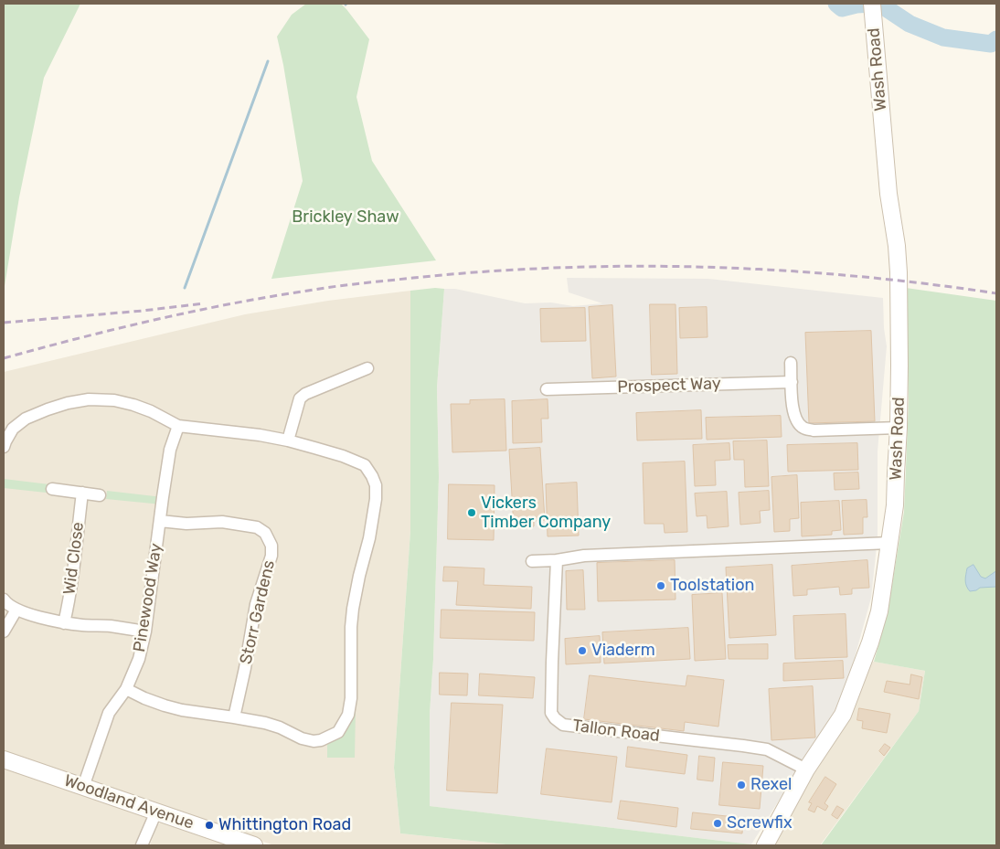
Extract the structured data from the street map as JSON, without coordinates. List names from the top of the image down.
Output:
{
  "streets": {
    "street": [
      "Wash Road",
      "Prospect Way",
      "Wid Close",
      "Pinewood Way",
      "Storr Gardens",
      "Tallon Road",
      "Woodland Avenue"
    ]
  },
  "crossings": [
    ["Wash Road", "Tallon Road"],
    ["Pinewood Way", "Storr Gardens"],
    ["Pinewood Way", "Woodland Avenue"]
  ],
  "parks": ["Brickley Shaw"],
  "places": [
    "Vickers Timber Company",
    "Toolstation",
    "Viaderm",
    "Rexel",
    "Screwfix",
    "Whittington Road"
  ]
}
